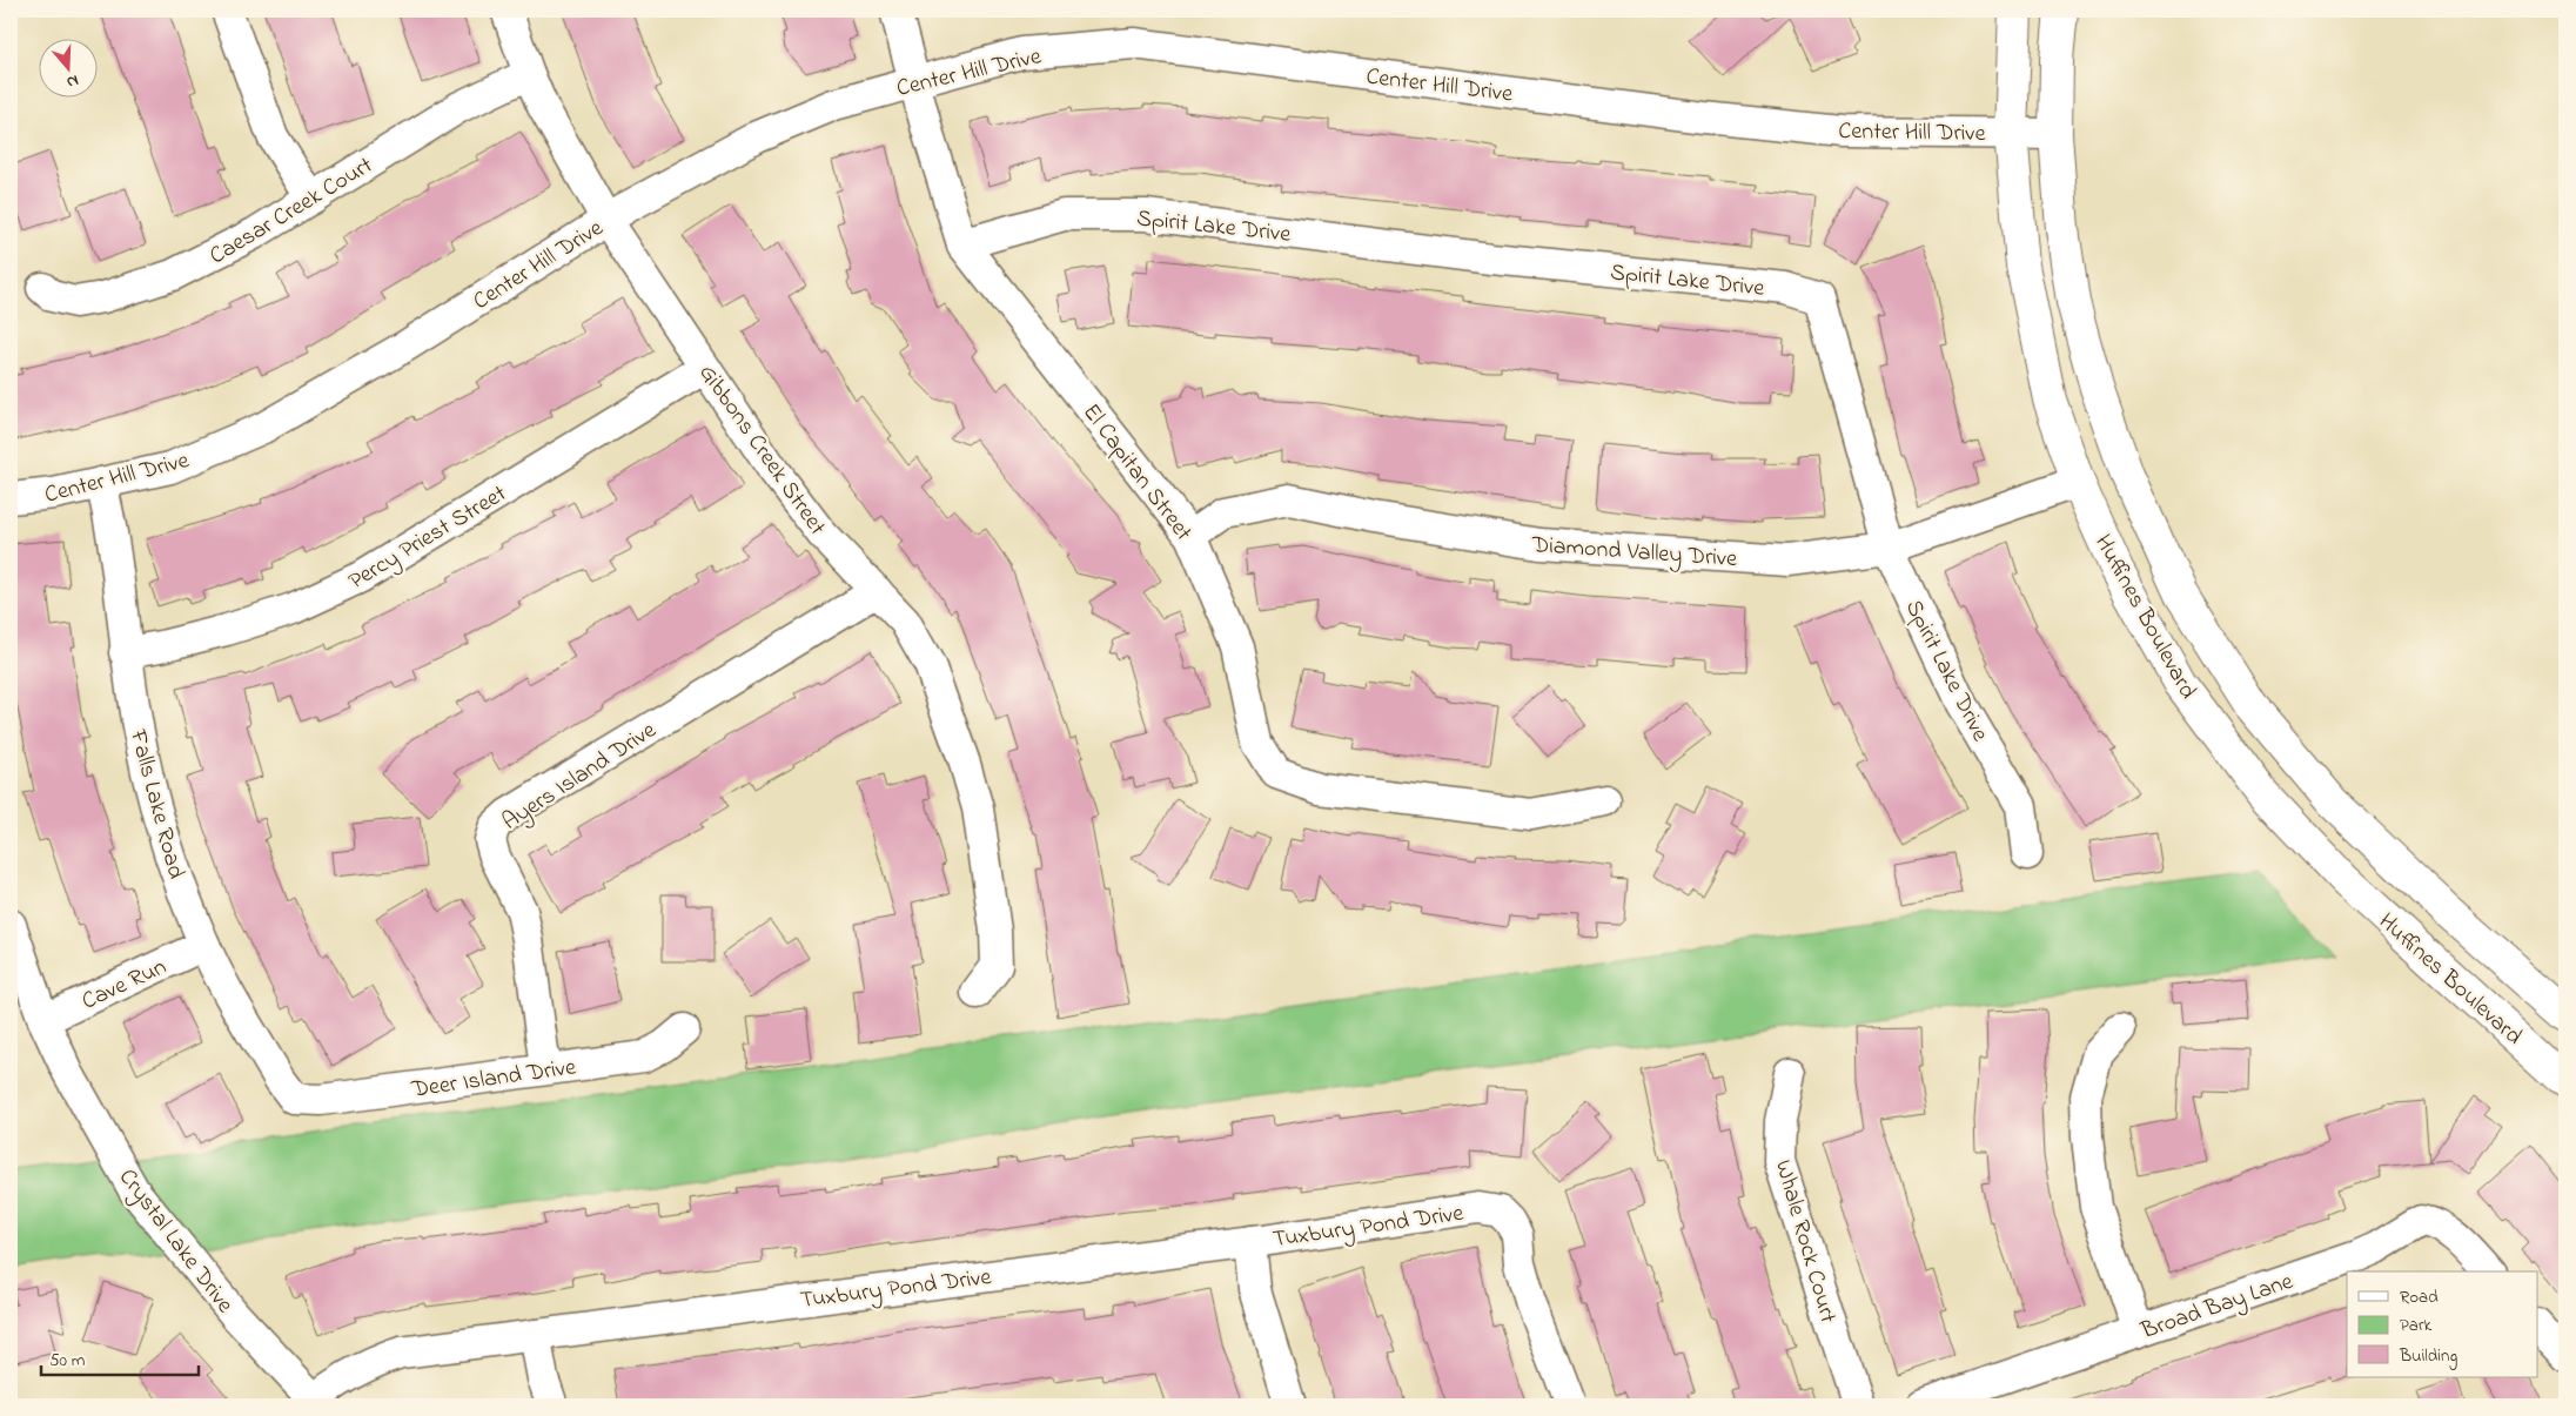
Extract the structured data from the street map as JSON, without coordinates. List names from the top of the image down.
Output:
{
  "streets": {
    "main road": ["Huffines Boulevard"],
    "street": [
      "Center Hill Drive",
      "Caesar Creek Court",
      "Spirit Lake Drive",
      "Gibbons Creek Street",
      "El Capitan Street",
      "Percy Priest Street",
      "Diamond Valley Drive",
      "Ayers Island Drive",
      "Falls Lake Road",
      "Cave Run",
      "Deer Island Drive",
      "Tuxbury Pond Drive",
      "Crystal Lake Drive",
      "Whale Rock Court",
      "Broad Bay Lane"
    ]
  },
  "crossings": [
    ["Center Hill Drive", "Gibbons Creek Street"],
    ["Center Hill Drive", "El Capitan Street"],
    ["Center Hill Drive", "Huffines Boulevard"],
    ["Center Hill Drive", "Falls Lake Road"],
    ["Caesar Creek Court", "Gibbons Creek Street"],
    ["Spirit Lake Drive", "El Capitan Street"],
    ["Spirit Lake Drive", "Diamond Valley Drive"],
    ["Gibbons Creek Street", "Percy Priest Street"],
    ["Gibbons Creek Street", "Ayers Island Drive"],
    ["El Capitan Street", "Diamond Valley Drive"],
    ["Percy Priest Street", "Falls Lake Road"],
    ["Diamond Valley Drive", "Huffines Boulevard"],
    ["Ayers Island Drive", "Deer Island Drive"],
    ["Falls Lake Road", "Cave Run"],
    ["Falls Lake Road", "Deer Island Drive"],
    ["Cave Run", "Crystal Lake Drive"],
    ["Tuxbury Pond Drive", "Crystal Lake Drive"]
  ],
  "legend": ["Road", "Park", "Building"],
  "scale_bar": "50 m",
  "north": "bottom"
}
